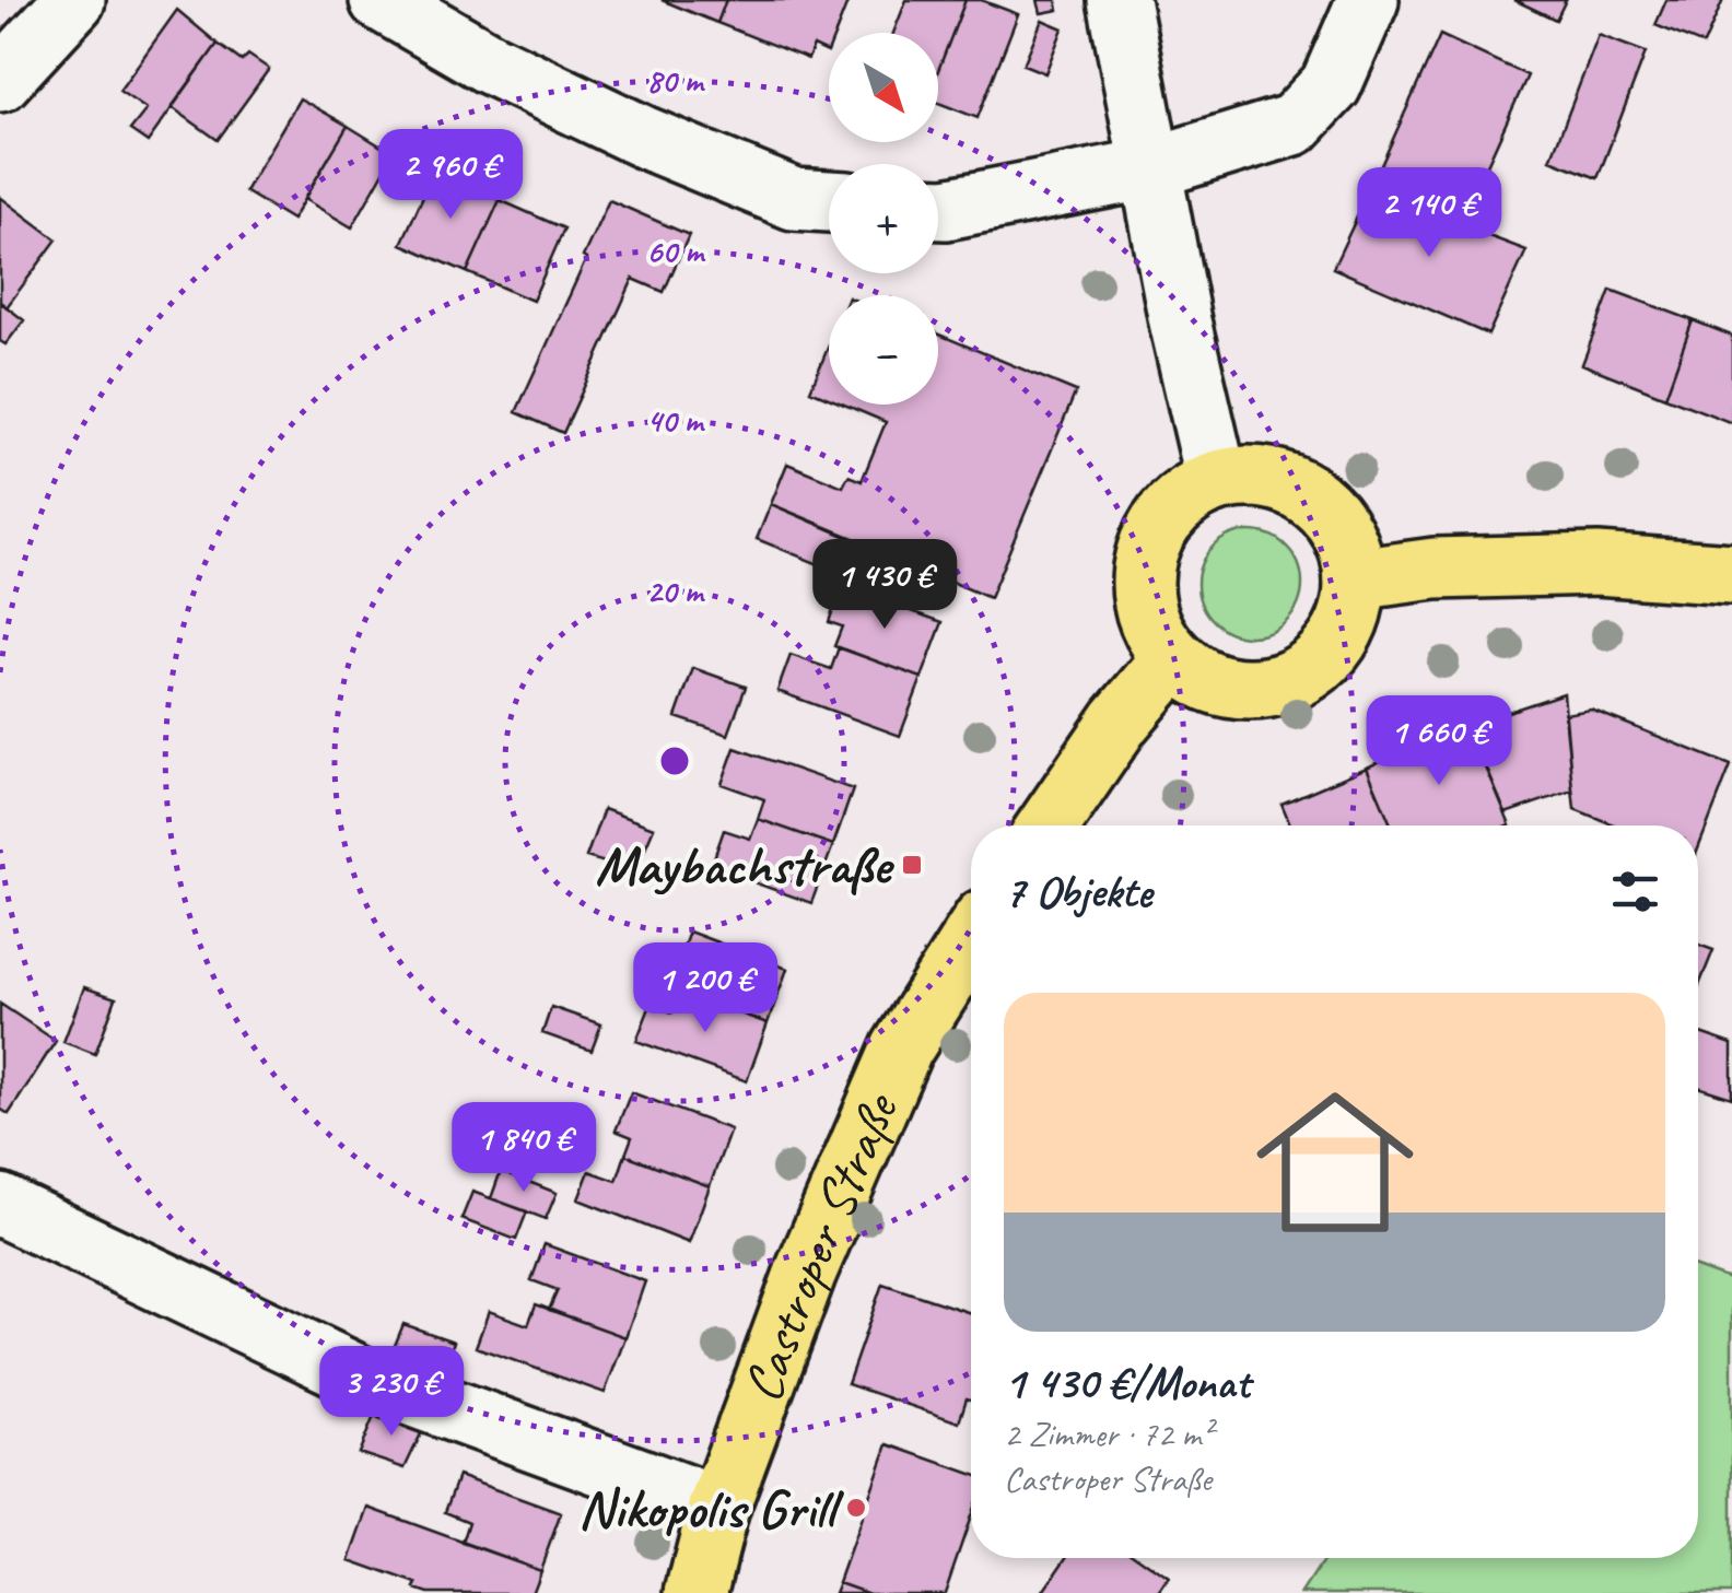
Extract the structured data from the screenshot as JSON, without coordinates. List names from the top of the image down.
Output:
{
  "streets": {
    "main road": ["Castroper Straße"]
  },
  "places": {
    "transit": ["Maybachstraße"],
    "other": ["Nikopolis Grill"]
  },
  "north": "bottom right",
  "page": {
    "map_buttons": ["+", "−"],
    "price": [
      "2 960 €",
      "2 140 €",
      "1 430 €",
      "1 660 €",
      "1 200 €",
      "1 840 €",
      "3 230 €"
    ],
    "heading": "7 Objekte",
    "list": [
      {
        "name": "1 430 €/Monat",
        "note": "2 Zimmer · 72 m² · Castroper Straße"
      }
    ]
  },
  "rings": [
    "80 m",
    "60 m",
    "40 m",
    "20 m"
  ]
}
